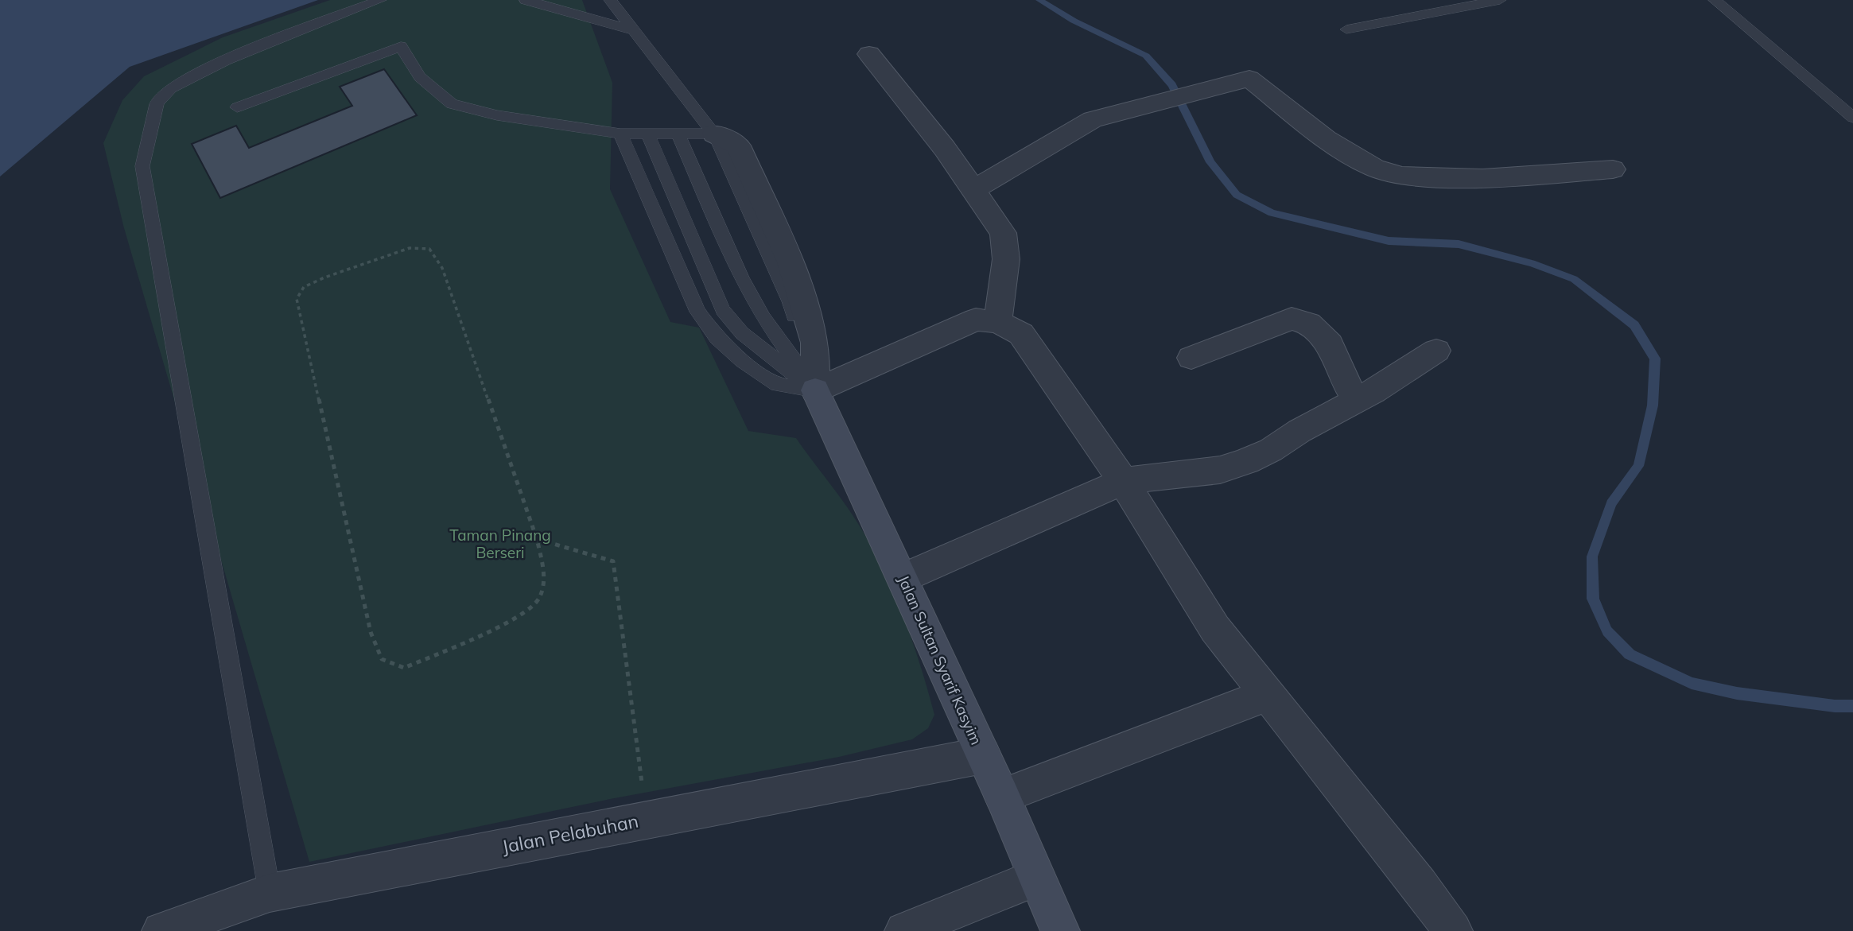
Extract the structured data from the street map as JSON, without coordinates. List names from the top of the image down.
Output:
{
  "streets": {
    "main road": ["Jalan Sultan Syarif Kasyim"],
    "street": ["Jalan Pelabuhan"]
  },
  "crossings": [
    ["Jalan Sultan Syarif Kasyim", "Jalan Pelabuhan"]
  ],
  "parks": ["Taman Pinang Berseri"]
}
